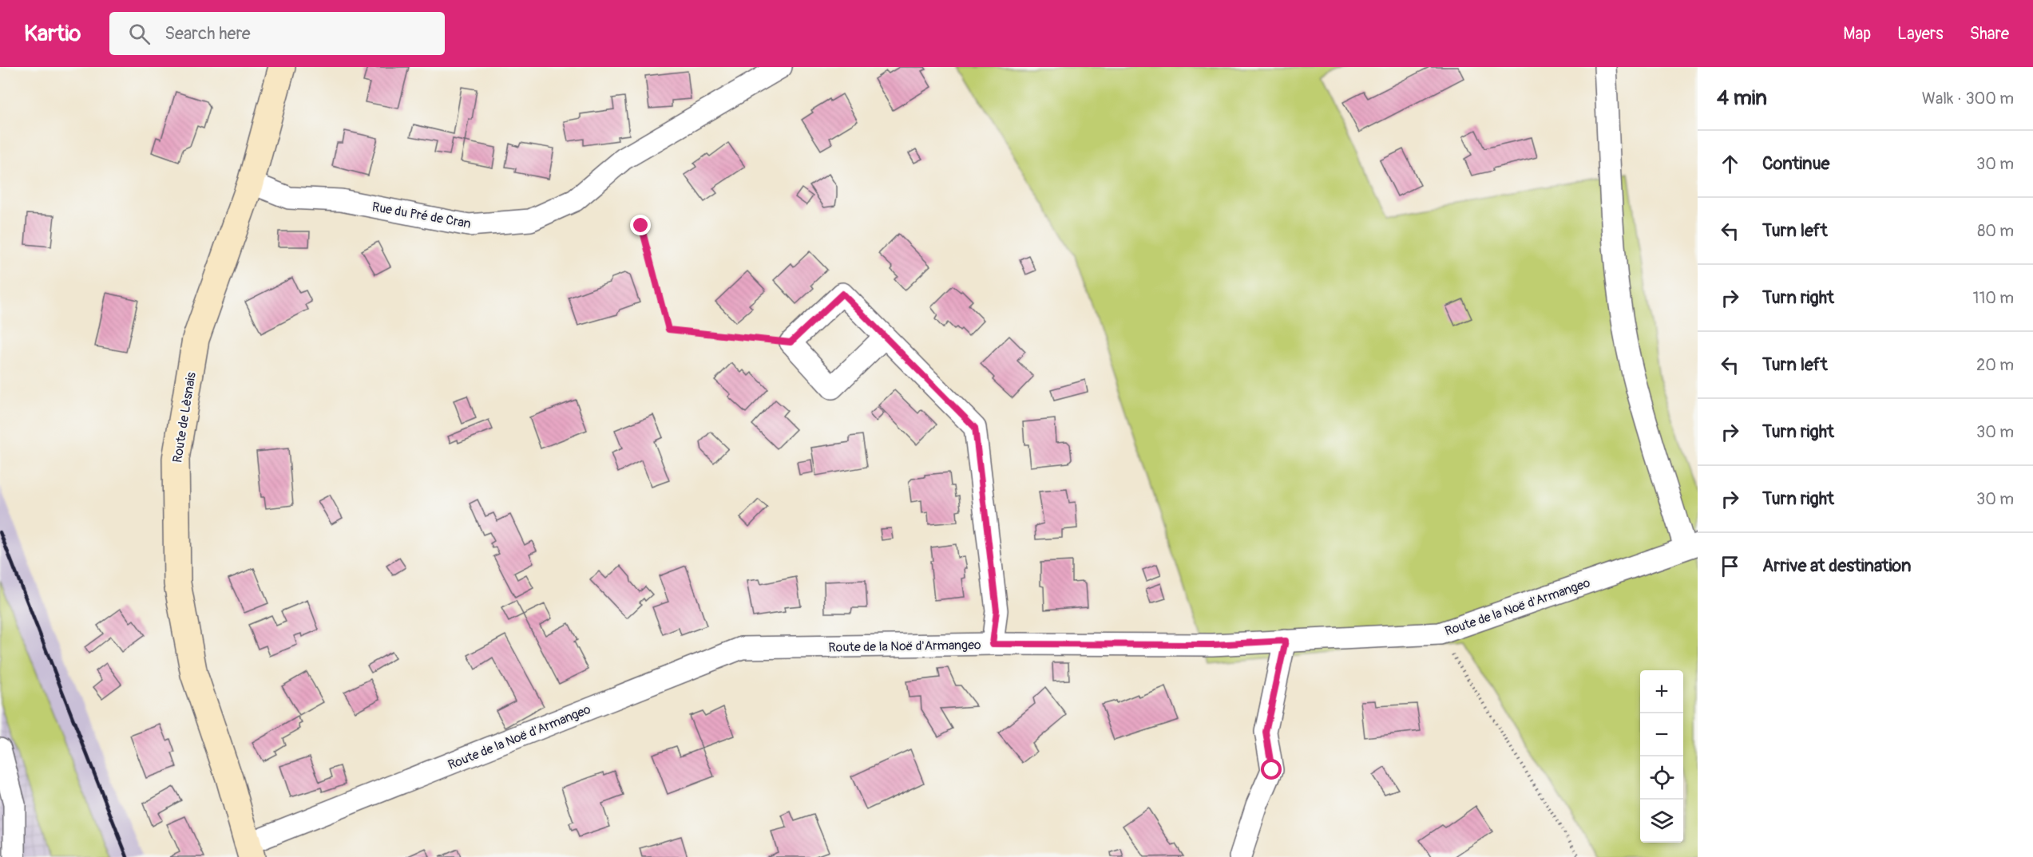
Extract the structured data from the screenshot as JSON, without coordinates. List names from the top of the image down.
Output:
{
  "streets": {
    "street": ["Rue du Pré de Cran", "Route de Lèsnais", "Route de la Noë d'Armangeo"]
  },
  "crossings": [
    ["Rue du Pré de Cran", "Route de Lèsnais"],
    ["Route de Lèsnais", "Route de la Noë d'Armangeo"]
  ],
  "page": {
    "header": "Kartio",
    "search": "Search here",
    "nav": ["Map", "Layers", "Share"],
    "heading": ["4 min", "Walk · 300 m"],
    "list": [
      ["Continue", "30 m"],
      ["Turn left", "80 m"],
      ["Turn right", "110 m"],
      ["Turn left", "20 m"],
      ["Turn right", "30 m"],
      ["Turn right", "30 m"],
      "Arrive at destination"
    ],
    "map_buttons": ["+", "−"]
  }
}
